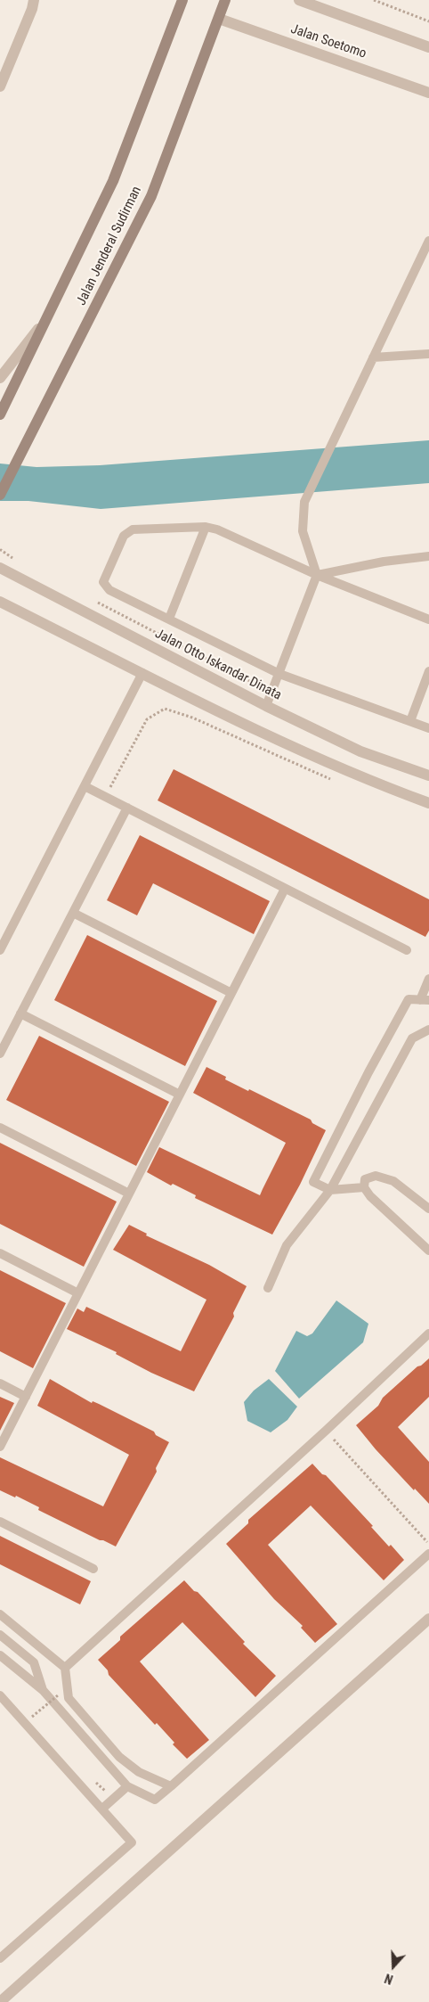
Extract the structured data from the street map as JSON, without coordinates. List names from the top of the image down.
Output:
{
  "streets": {
    "main road": ["Jalan Jenderal Sudirman"],
    "street": ["Jalan Soetomo", "Jalan Otto Iskandar Dinata"]
  },
  "crossings": [
    ["Jalan Soetomo", "Jalan Jenderal Sudirman"]
  ],
  "north": "bottom"
}
